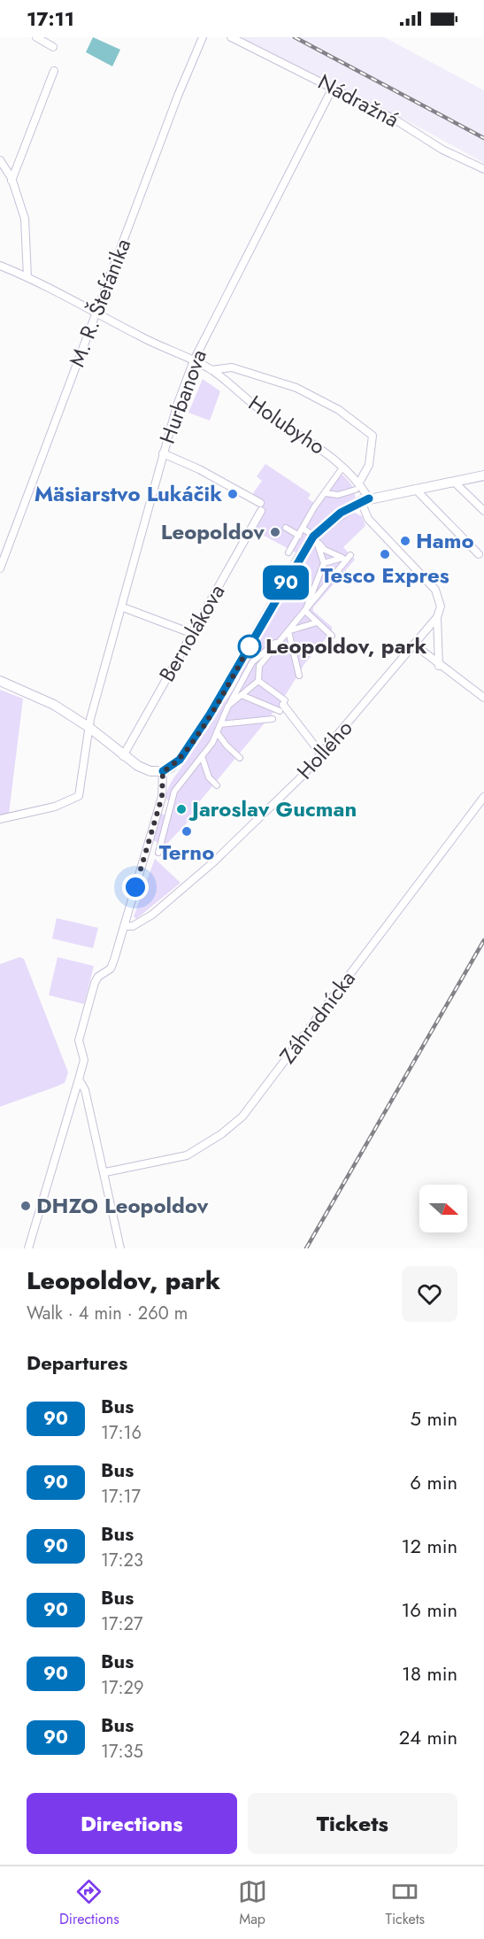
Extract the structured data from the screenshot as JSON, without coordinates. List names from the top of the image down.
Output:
{
  "streets": {
    "street": [
      "Nádražná",
      "M. R. Štefánika",
      "Hurbanova",
      "Holubyho",
      "Bernolákova",
      "Hollého",
      "Záhradnícka"
    ]
  },
  "crossings": [
    ["Nádražná", "Hurbanova"],
    ["M. R. Štefánika", "Holubyho"],
    ["Hurbanova", "Holubyho"],
    ["Hurbanova", "Bernolákova"],
    ["Holubyho", "Hollého"]
  ],
  "places": [
    "Mäsiarstvo Lukáčik",
    "Leopoldov",
    "Hamo",
    "Tesco Expres",
    "Leopoldov, park",
    "Jaroslav Gucman",
    "Terno",
    "DHZO Leopoldov"
  ],
  "lines": ["bus line 90"],
  "north": "right",
  "page": {
    "status": "17:11",
    "on_map": "90",
    "heading": [
      ["Leopoldov, park", "Walk · 4 min · 260 m"],
      "Departures"
    ],
    "list": [
      {
        "mark": "90",
        "name": "Bus",
        "note": "17:16",
        "value": "5 min"
      },
      {
        "mark": "90",
        "name": "Bus",
        "note": "17:17",
        "value": "6 min"
      },
      {
        "mark": "90",
        "name": "Bus",
        "note": "17:23",
        "value": "12 min"
      },
      {
        "mark": "90",
        "name": "Bus",
        "note": "17:27",
        "value": "16 min"
      },
      {
        "mark": "90",
        "name": "Bus",
        "note": "17:29",
        "value": "18 min"
      },
      {
        "mark": "90",
        "name": "Bus",
        "note": "17:35",
        "value": "24 min"
      }
    ],
    "buttons": ["Directions", "Tickets"],
    "tabs": ["Directions", "Map", "Tickets"]
  }
}
